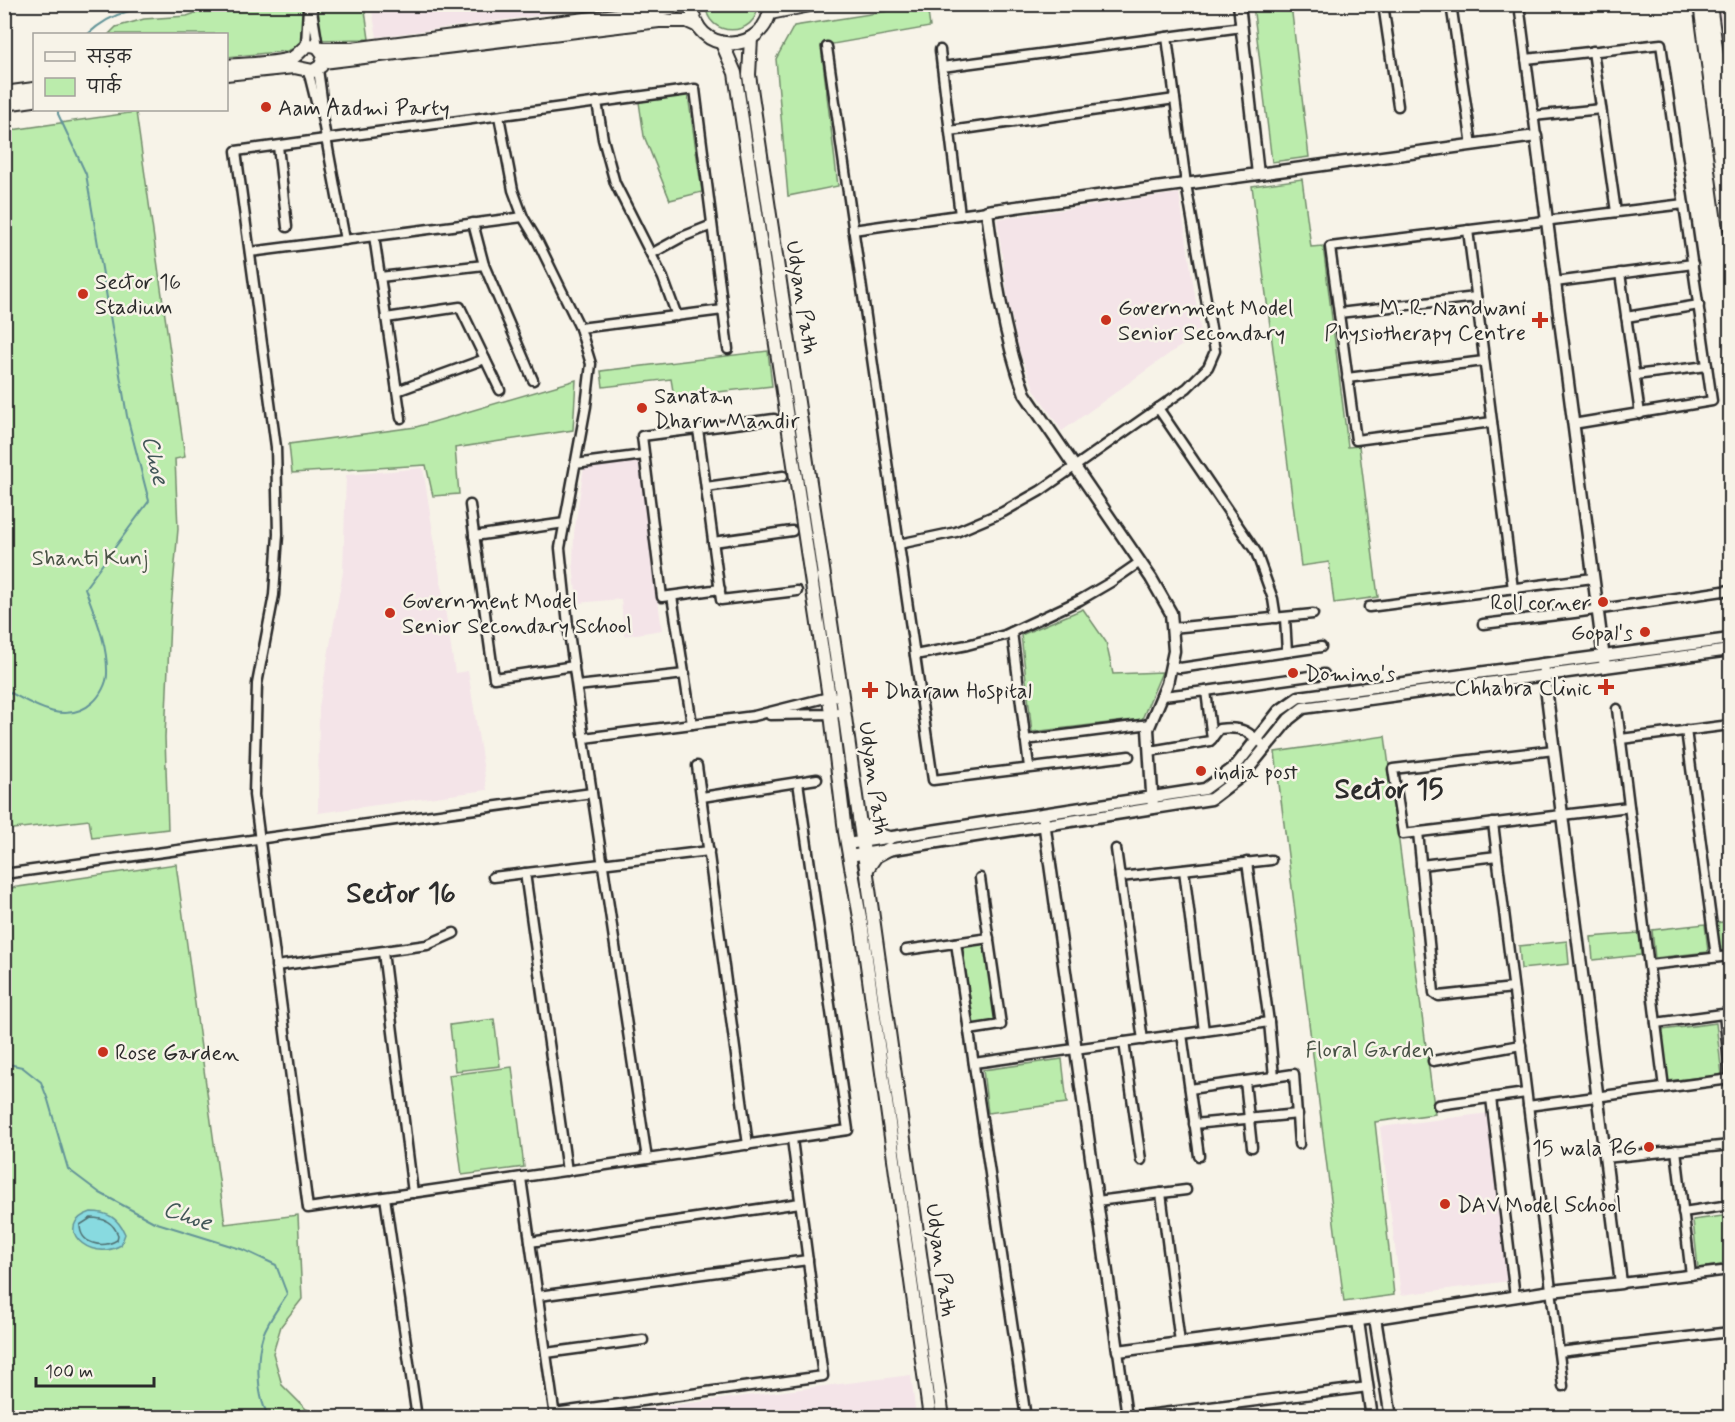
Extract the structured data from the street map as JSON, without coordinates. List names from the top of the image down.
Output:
{
  "streets": {
    "main road": ["Udyan Path"]
  },
  "districts": ["Sector 15", "Sector 16"],
  "water": ["Choe"],
  "parks": ["Shanti Kunj", "Floral Garden"],
  "places": {
    "other": [
      "Aam Aadmi Party",
      "Sector 16 Stadium",
      "Government Model Senior Secondary",
      "Sanatan Dharm Mandir",
      "Roll corner",
      "Government Model Senior Secondary School",
      "Gopal's",
      "Domino's",
      "india post",
      "Rose Garden",
      "15 wala PG",
      "DAV Model School"
    ],
    "health": ["M. R. Nandwani Physiotherapy Centre", "Chhabra Clinic", "Dharam Hospital"]
  },
  "legend": ["सड़क", "पार्क"],
  "scale_bar": "100 m"
}
